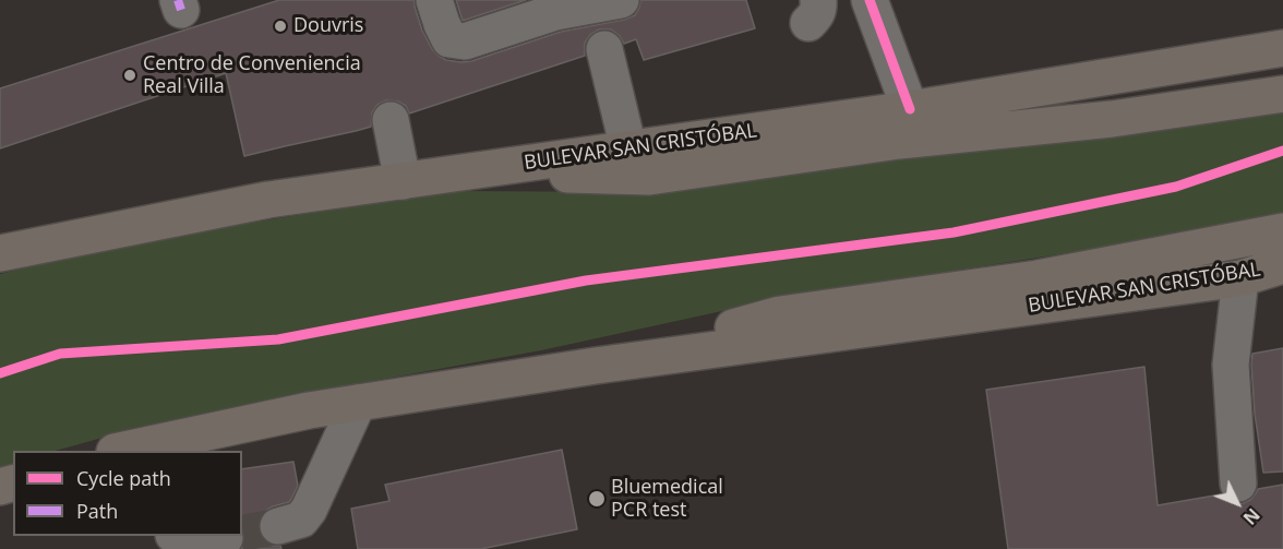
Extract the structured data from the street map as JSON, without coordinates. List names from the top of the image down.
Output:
{
  "streets": {
    "main road": ["BULEVAR SAN CRISTÓBAL"]
  },
  "places": ["Douvris", "Centro de Conveniencia Real Villa", "Bluemedical PCR test"],
  "legend": ["Cycle path", "Path"],
  "north": "bottom right"
}
